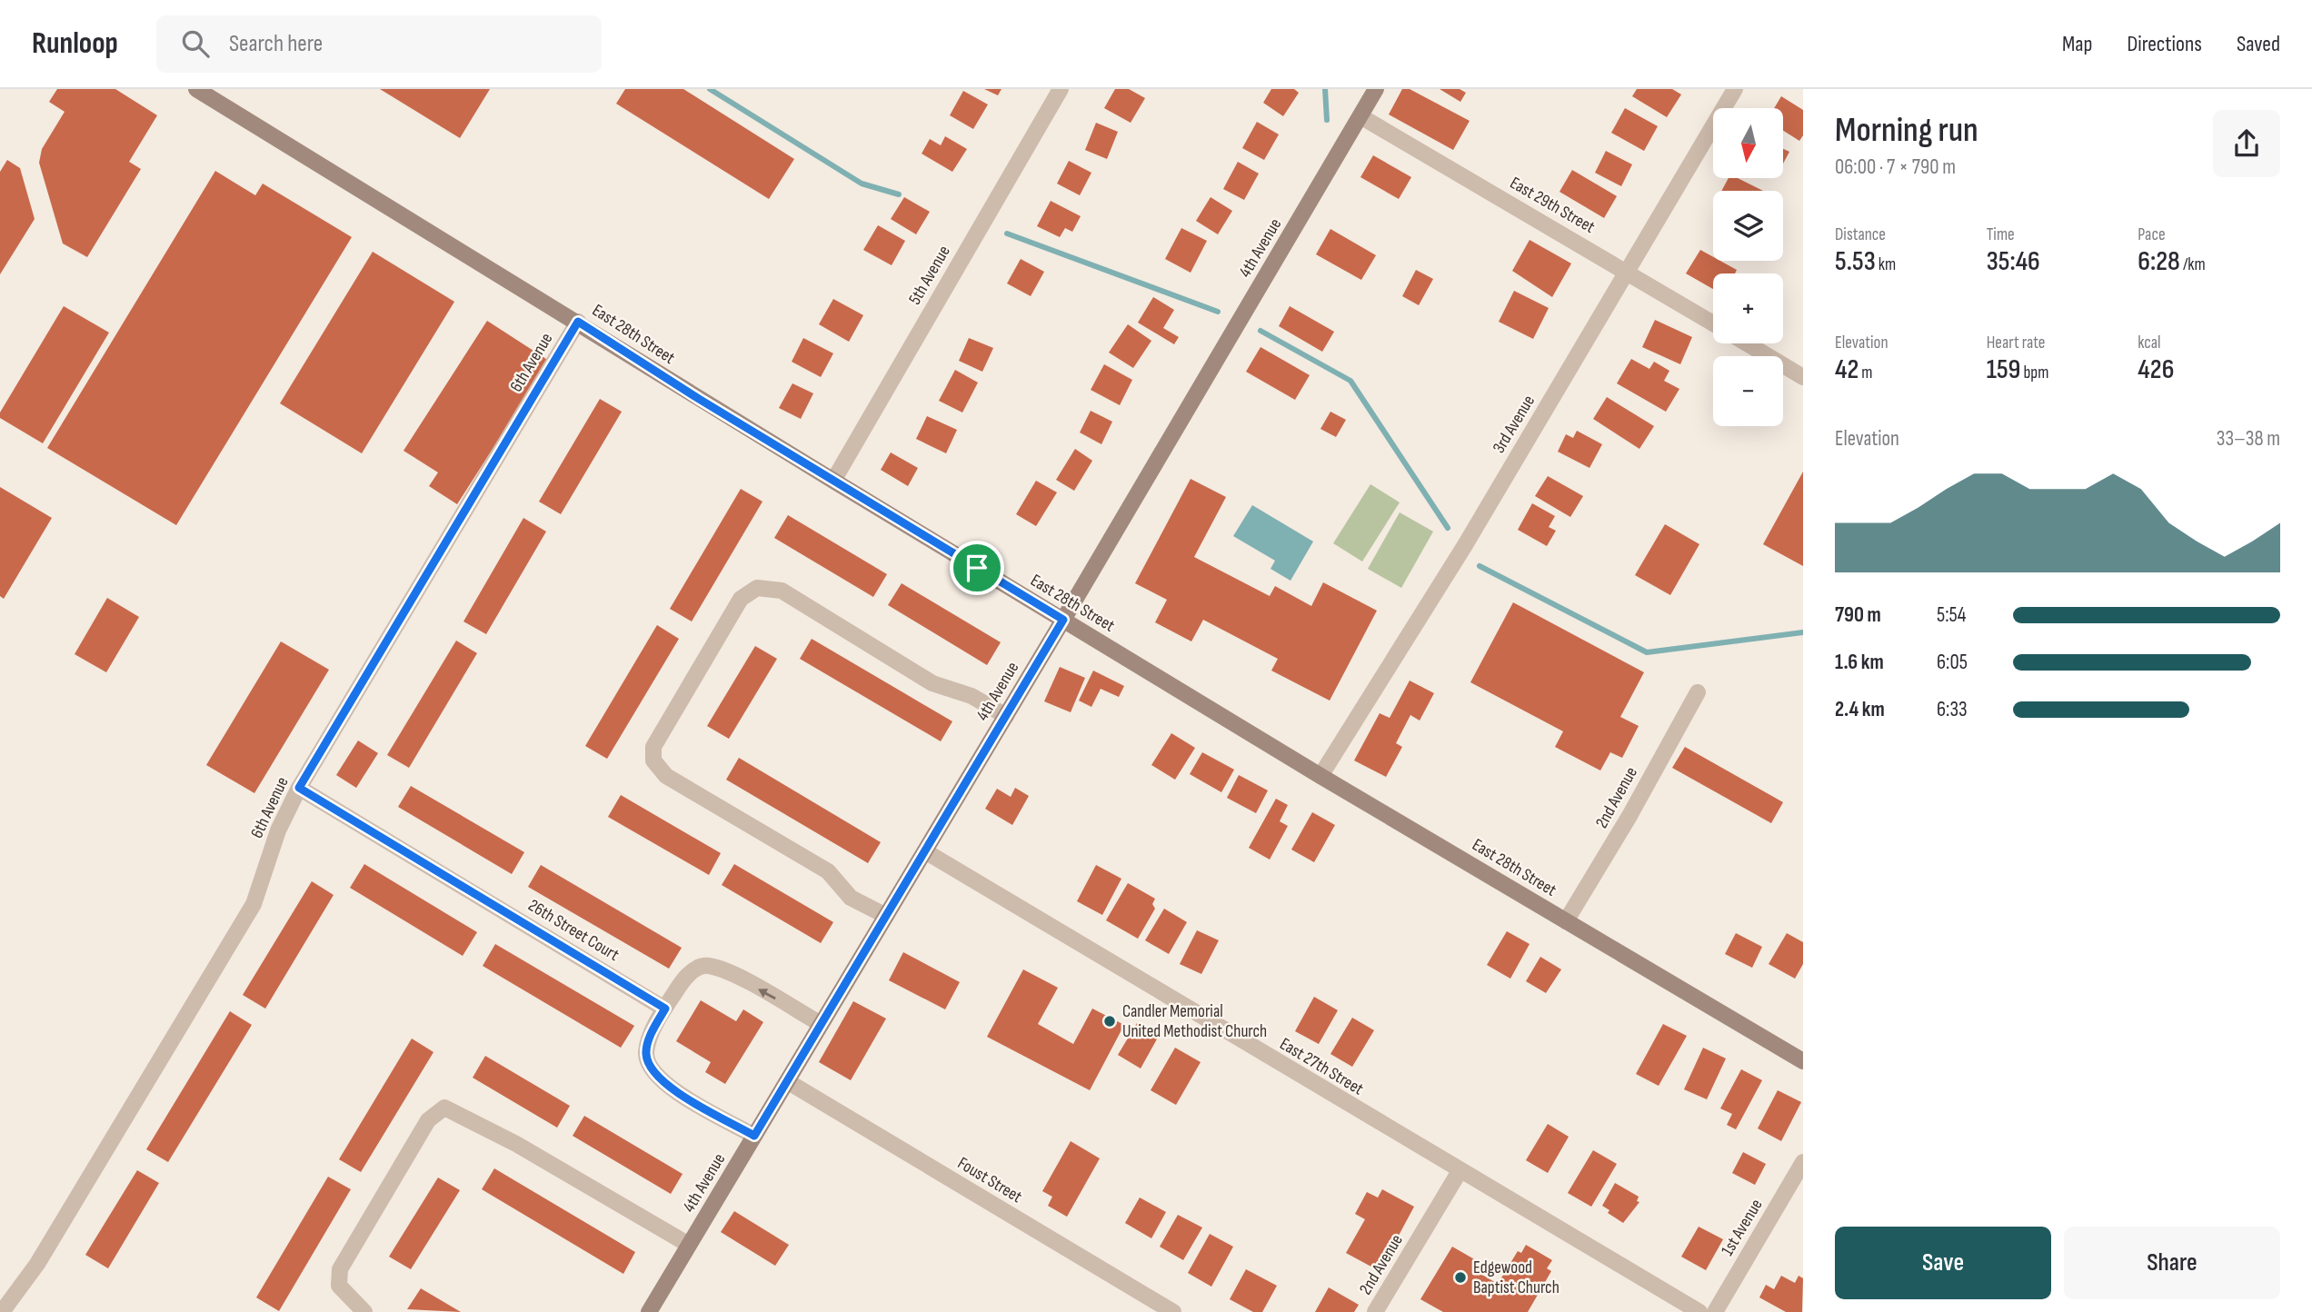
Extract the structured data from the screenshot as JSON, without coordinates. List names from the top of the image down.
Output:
{
  "streets": {
    "street": [
      "East 29th Street",
      "4th Avenue",
      "5th Avenue",
      "East 28th Street",
      "6th Avenue",
      "3rd Avenue",
      "2nd Avenue",
      "26th Street Court",
      "East 27th Street",
      "Foust Street",
      "1st Avenue"
    ]
  },
  "crossings": [
    ["East 29th Street", "4th Avenue"],
    ["East 29th Street", "3rd Avenue"],
    ["4th Avenue", "East 28th Street"],
    ["4th Avenue", "East 27th Street"],
    ["4th Avenue", "Foust Street"],
    ["5th Avenue", "East 28th Street"],
    ["East 28th Street", "6th Avenue"],
    ["East 28th Street", "3rd Avenue"],
    ["East 28th Street", "2nd Avenue"],
    ["6th Avenue", "26th Street Court"],
    ["2nd Avenue", "East 27th Street"]
  ],
  "places": ["Candler Memorial United Methodist Church", "Edgewood Baptist Church"],
  "north": "bottom",
  "page": {
    "header": "Runloop",
    "search": "Search here",
    "nav": ["Map", "Directions", "Saved"],
    "heading": ["Morning run", "06:00 · 7 × 790 m"],
    "map_buttons": ["+", "−"],
    "stats": [
      ["Distance", "5.53 km"],
      ["Time", "35:46"],
      ["Pace", "6:28 /km"],
      ["Elevation", "42 m"],
      ["Heart rate", "159 bpm"],
      ["kcal", "426"]
    ],
    "chart": ["Elevation", "33–38 m"],
    "list": [
      {
        "name": "790 m",
        "note": "5:54"
      },
      {
        "name": "1.6 km",
        "note": "6:05"
      },
      {
        "name": "2.4 km",
        "note": "6:33"
      }
    ],
    "buttons": ["Save", "Share"]
  }
}
